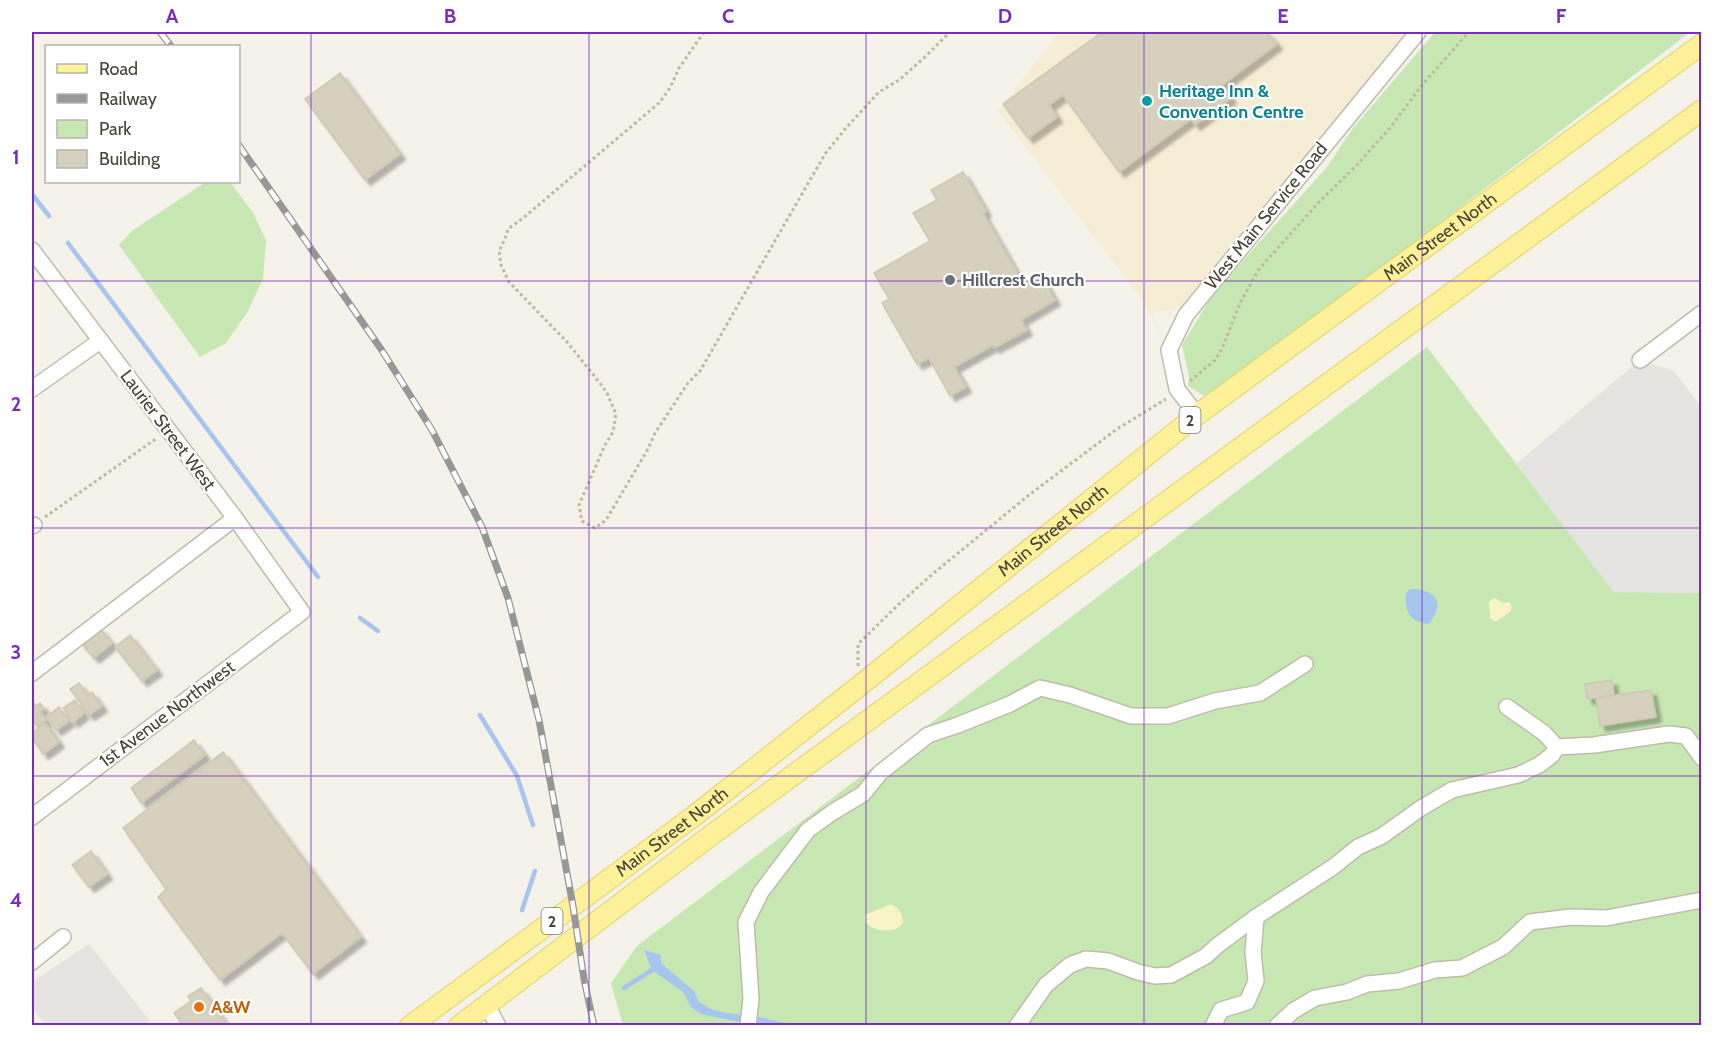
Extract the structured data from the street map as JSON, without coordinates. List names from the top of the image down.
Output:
{
  "streets": {
    "main road": ["Main Street North", "2"],
    "street": ["West Main Service Road", "Laurier Street West", "1st Avenue Northwest"]
  },
  "crossings": [
    ["West Main Service Road", "Main Street North"],
    ["Laurier Street West", "1st Avenue Northwest"]
  ],
  "places": ["Heritage Inn & Convention Centre", "Hillcrest Church", "A&W"],
  "legend": [
    "Road",
    "Railway",
    "Park",
    "Building"
  ],
  "grid": {
    "columns": [
      "A",
      "B",
      "C",
      "D",
      "E",
      "F"
    ],
    "rows": [
      "1",
      "2",
      "3",
      "4"
    ]
  }
}
